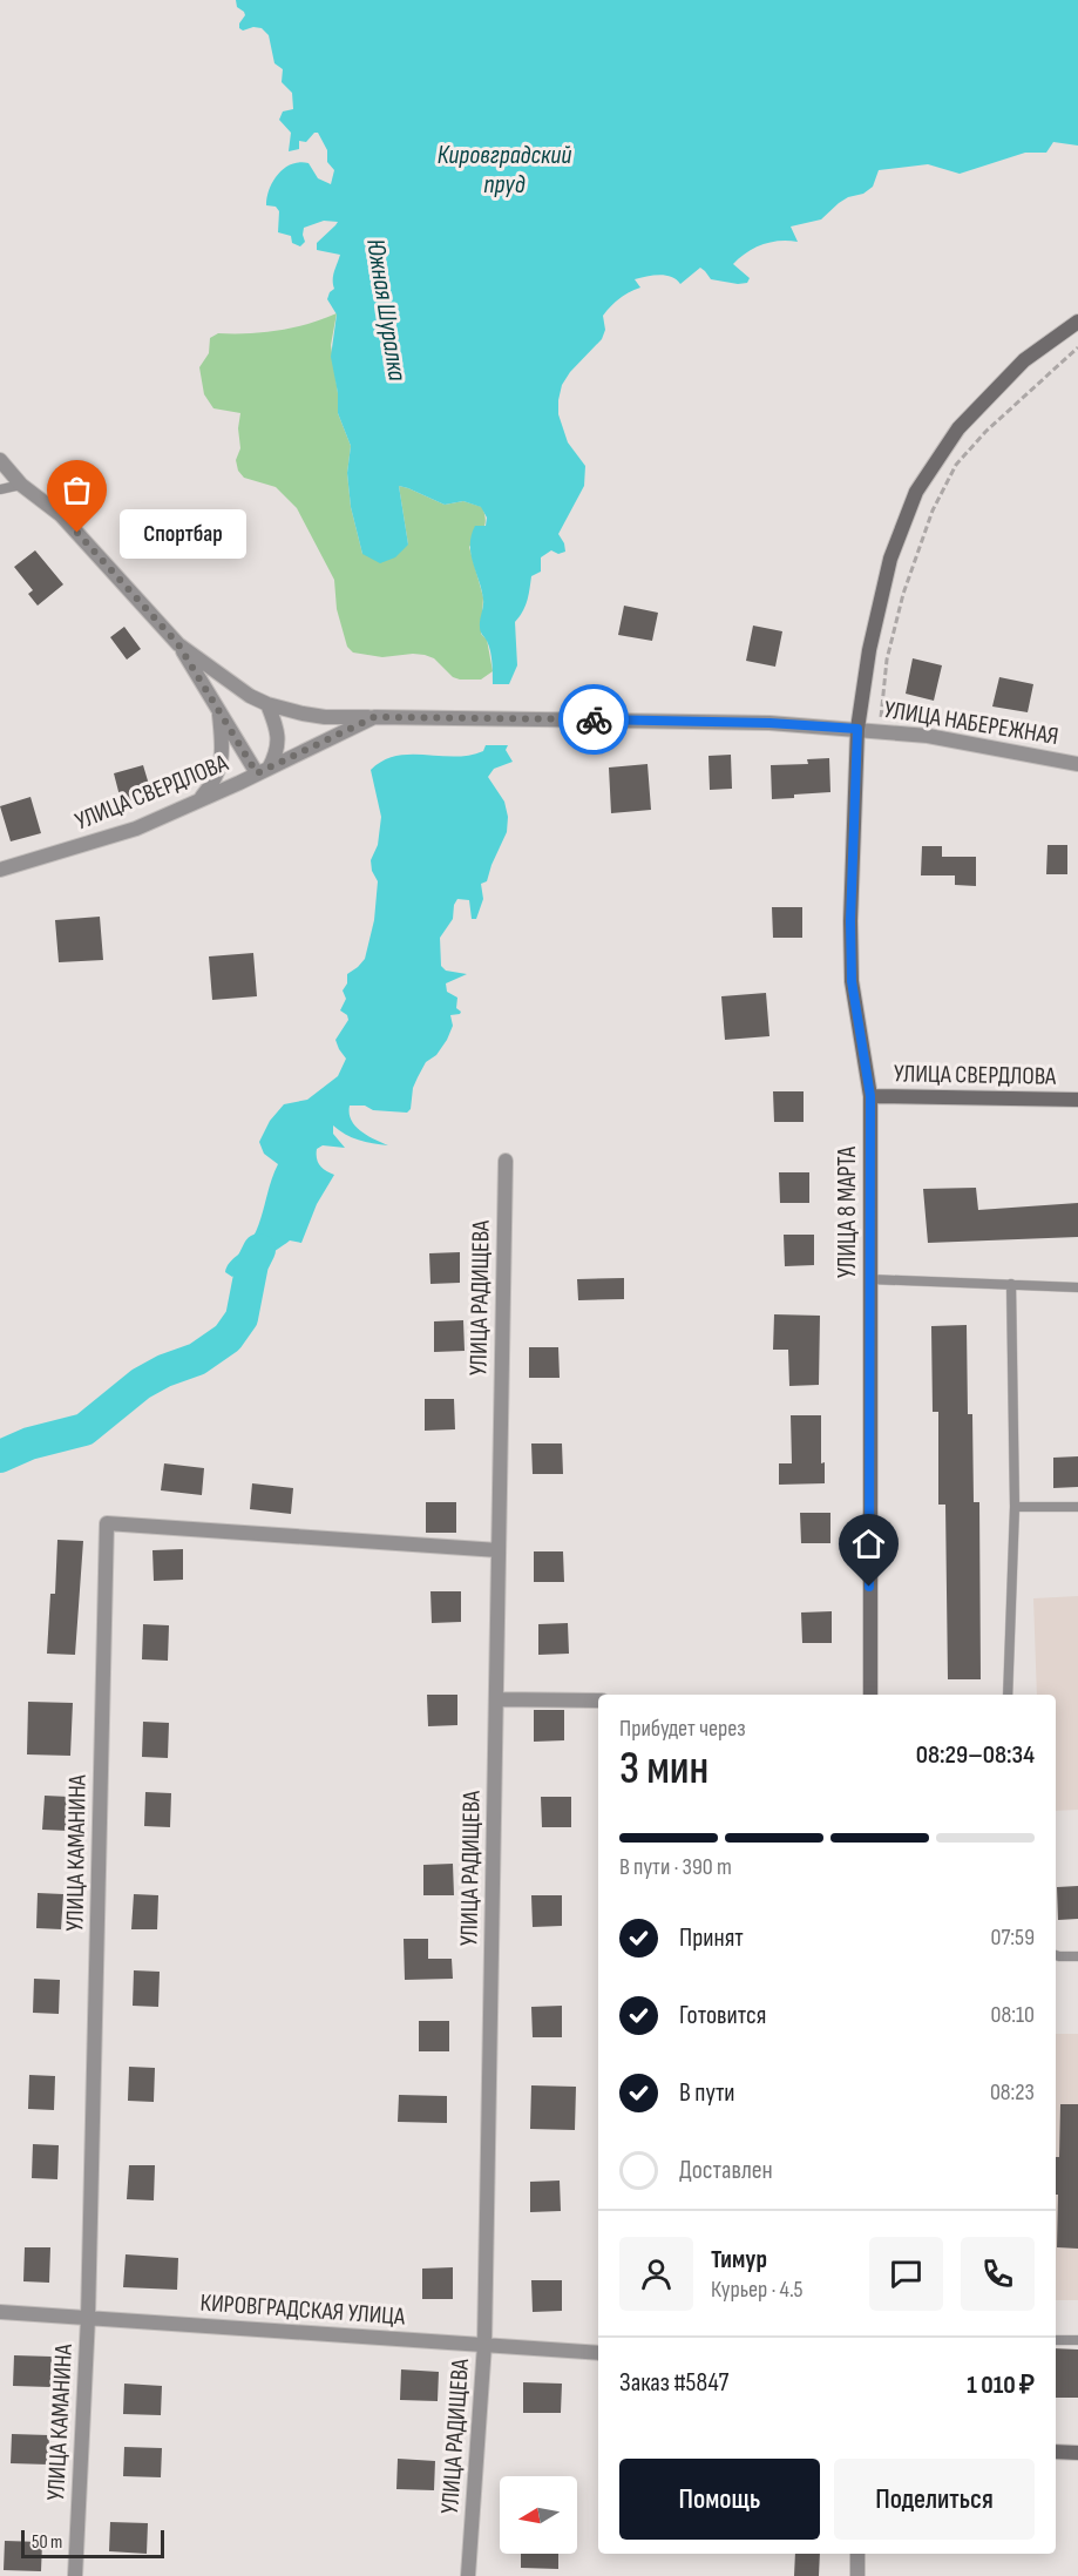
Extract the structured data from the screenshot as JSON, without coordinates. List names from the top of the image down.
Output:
{
  "streets": {
    "street": [
      "УЛИЦА НАБЕРЕЖНАЯ",
      "УЛИЦА СВЕРДЛОВА",
      "УЛИЦА 8 МАРТА",
      "УЛИЦА РАДИЩЕВА",
      "УЛИЦА КАМАНИНА",
      "КИРОВГРАДСКАЯ УЛИЦА"
    ]
  },
  "crossings": [
    ["УЛИЦА НАБЕРЕЖНАЯ", "УЛИЦА СВЕРДЛОВА"],
    ["УЛИЦА НАБЕРЕЖНАЯ", "УЛИЦА 8 МАРТА"],
    ["УЛИЦА СВЕРДЛОВА", "УЛИЦА 8 МАРТА"],
    ["УЛИЦА РАДИЩЕВА", "УЛИЦА КАМАНИНА"],
    ["УЛИЦА РАДИЩЕВА", "КИРОВГРАДСКАЯ УЛИЦА"],
    ["УЛИЦА КАМАНИНА", "КИРОВГРАДСКАЯ УЛИЦА"]
  ],
  "water": ["Кировградский пруд", "Южная Шуралка"],
  "places": ["Спортбар"],
  "scale_bar": "50 m",
  "north": "left",
  "page": {
    "bubble": "Спортбар",
    "heading": ["3 мин", "Прибудет через", "08:29–08:34"],
    "panel": [
      "Тимур",
      "Курьер · 4.5",
      "Заказ #5847",
      "1 010 ₽"
    ],
    "bar": "В пути · 390 m",
    "list": [
      ["Принят", "07:59"],
      ["Готовится", "08:10"],
      ["В пути", "08:23"],
      "Доставлен"
    ],
    "buttons": ["Помощь", "Поделиться"],
    "scale": "50 m"
  }
}
